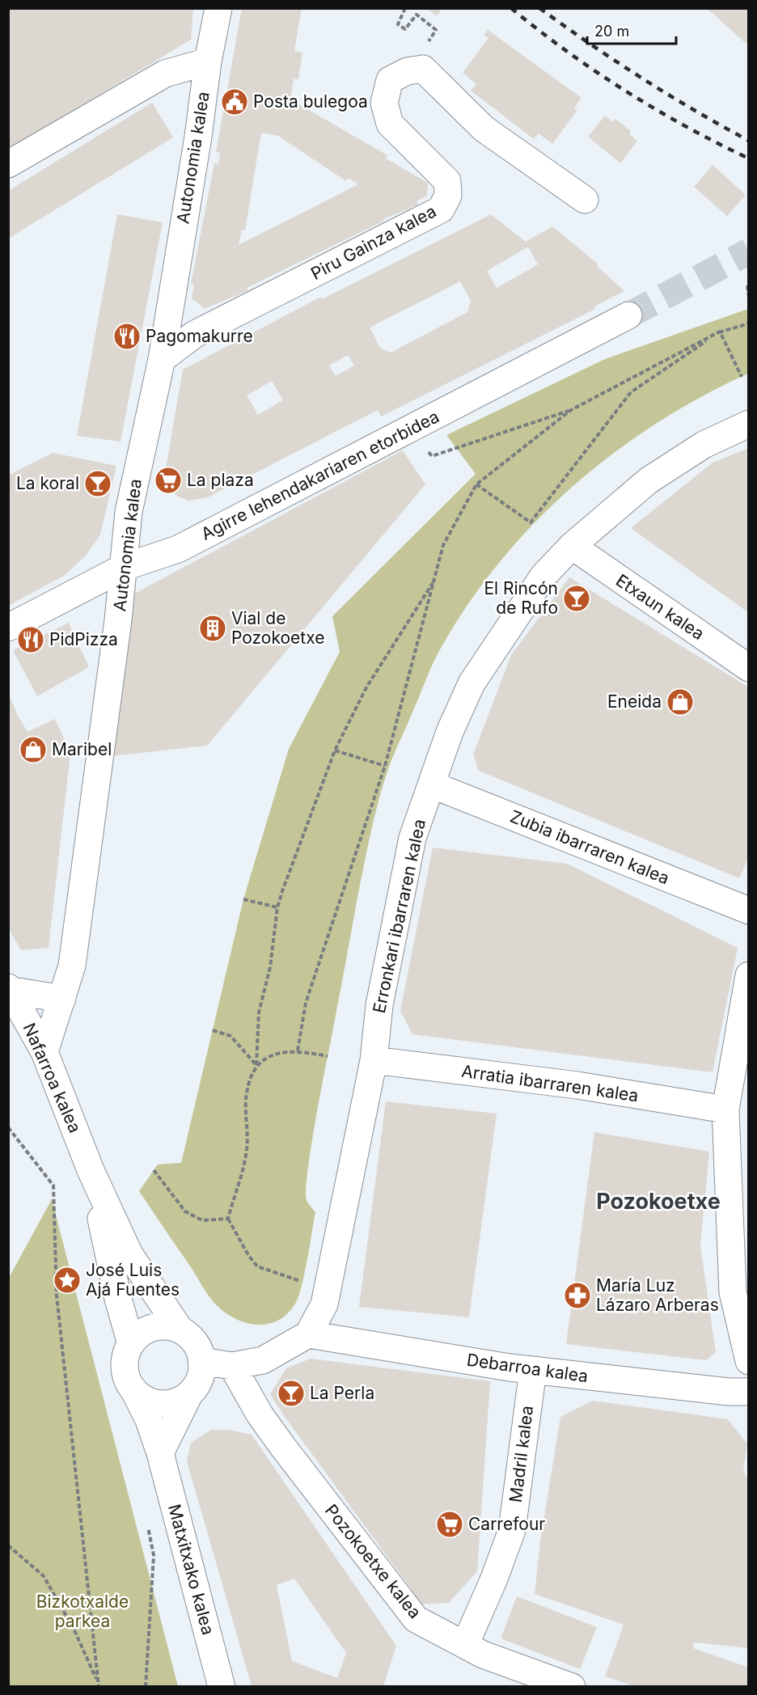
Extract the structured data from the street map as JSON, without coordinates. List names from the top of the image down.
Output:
{
  "streets": {
    "street": [
      "Autonomia kalea",
      "Piru Gainza kalea",
      "Agirre lehendakariaren etorbidea",
      "Etxaun kalea",
      "Zubia ibarraren kalea",
      "Erronkari ibarraren kalea",
      "Nafarroa kalea",
      "Arratia ibarraren kalea",
      "Debarroa kalea",
      "Madril kalea",
      "Pozokoetxe kalea",
      "Matxitxako kalea"
    ]
  },
  "crossings": [
    ["Autonomia kalea", "Piru Gainza kalea"],
    ["Autonomia kalea", "Agirre lehendakariaren etorbidea"],
    ["Autonomia kalea", "Nafarroa kalea"],
    ["Etxaun kalea", "Erronkari ibarraren kalea"],
    ["Zubia ibarraren kalea", "Erronkari ibarraren kalea"],
    ["Erronkari ibarraren kalea", "Arratia ibarraren kalea"],
    ["Erronkari ibarraren kalea", "Debarroa kalea"],
    ["Nafarroa kalea", "Matxitxako kalea"],
    ["Debarroa kalea", "Madril kalea"],
    ["Madril kalea", "Pozokoetxe kalea"]
  ],
  "districts": ["Pozokoetxe"],
  "parks": ["Bizkotxalde parkea"],
  "places": {
    "public building": ["Posta bulegoa"],
    "restaurant": ["Pagomakurre", "PidPizza"],
    "supermarket": ["La plaza", "Carrefour"],
    "bar": ["La koral", "El Rincón de Rufo", "La Perla"],
    "building": ["Vial de Pozokoetxe"],
    "shop": ["Eneida", "Maribel"],
    "place": ["José Luis Ajá Fuentes"],
    "pharmacy": ["María Luz Lázaro Arberas"]
  },
  "scale_bar": "20 m"
}
